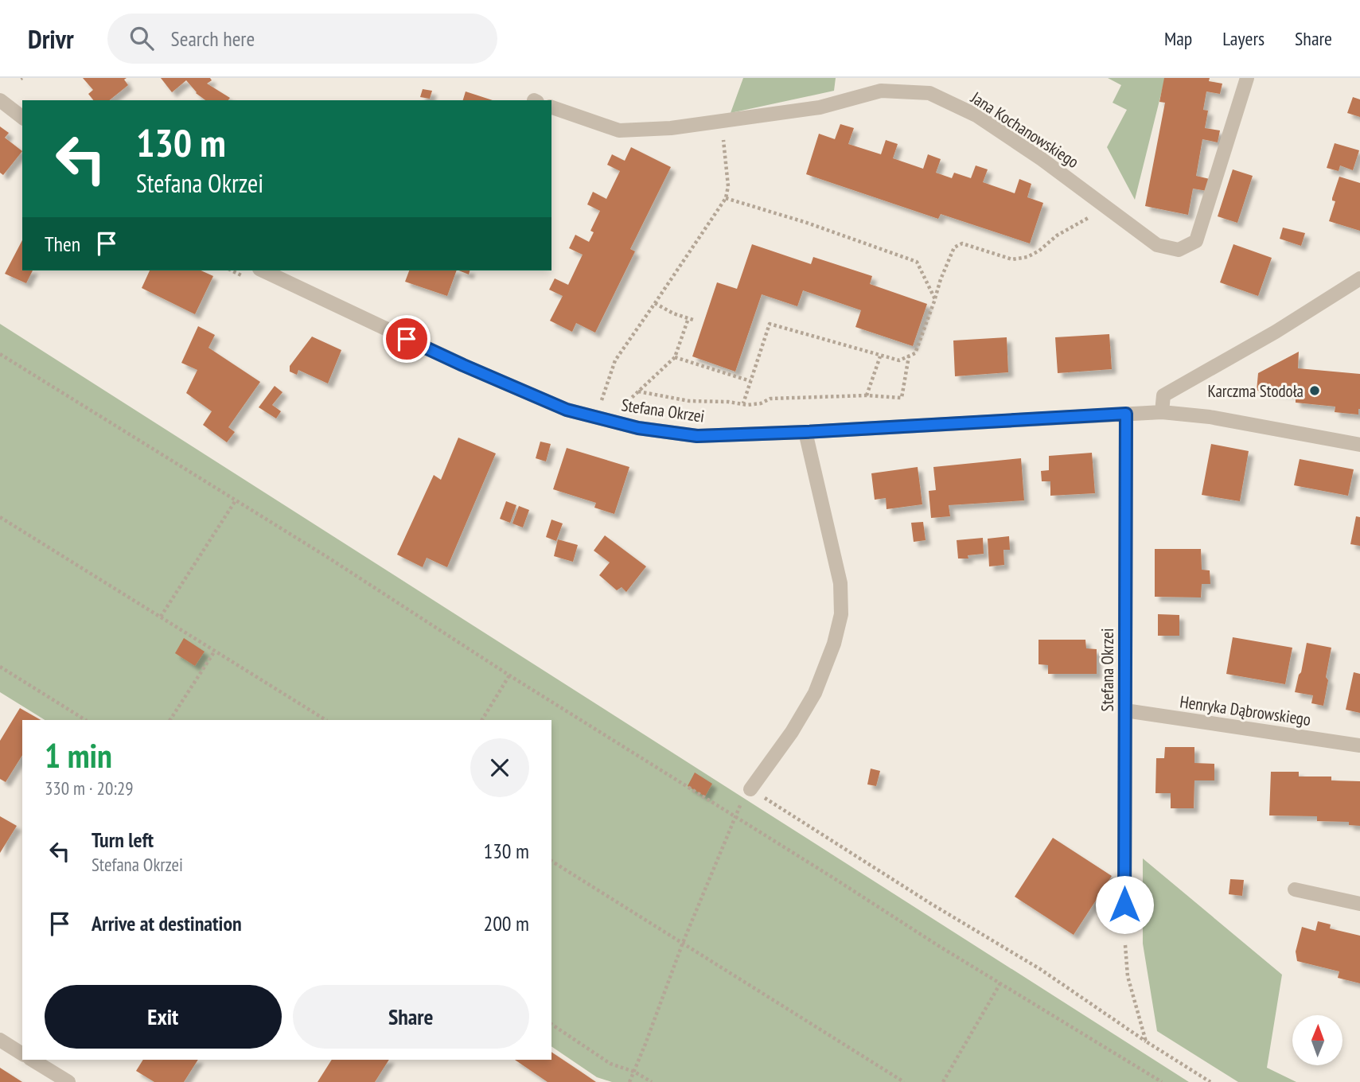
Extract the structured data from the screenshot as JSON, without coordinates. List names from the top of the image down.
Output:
{
  "streets": {
    "street": ["Jana Kochanowskiego", "Stefana Okrzei", "Henryka Dąbrowskiego"]
  },
  "crossings": [
    ["Stefana Okrzei", "Henryka Dąbrowskiego"]
  ],
  "places": ["Karczma Stodoła"],
  "north": "top",
  "page": {
    "header": "Drivr",
    "search": "Search here",
    "nav": ["Map", "Layers", "Share"],
    "turn": ["130 m", "Stefana Okrzei"],
    "then": "Then",
    "heading": ["1 min", "330 m · 20:29"],
    "list": [
      {
        "name": "Turn left",
        "note": "Stefana Okrzei",
        "value": "130 m"
      },
      {
        "name": "Arrive at destination",
        "value": "200 m"
      }
    ],
    "buttons": ["Exit", "Share"]
  }
}
